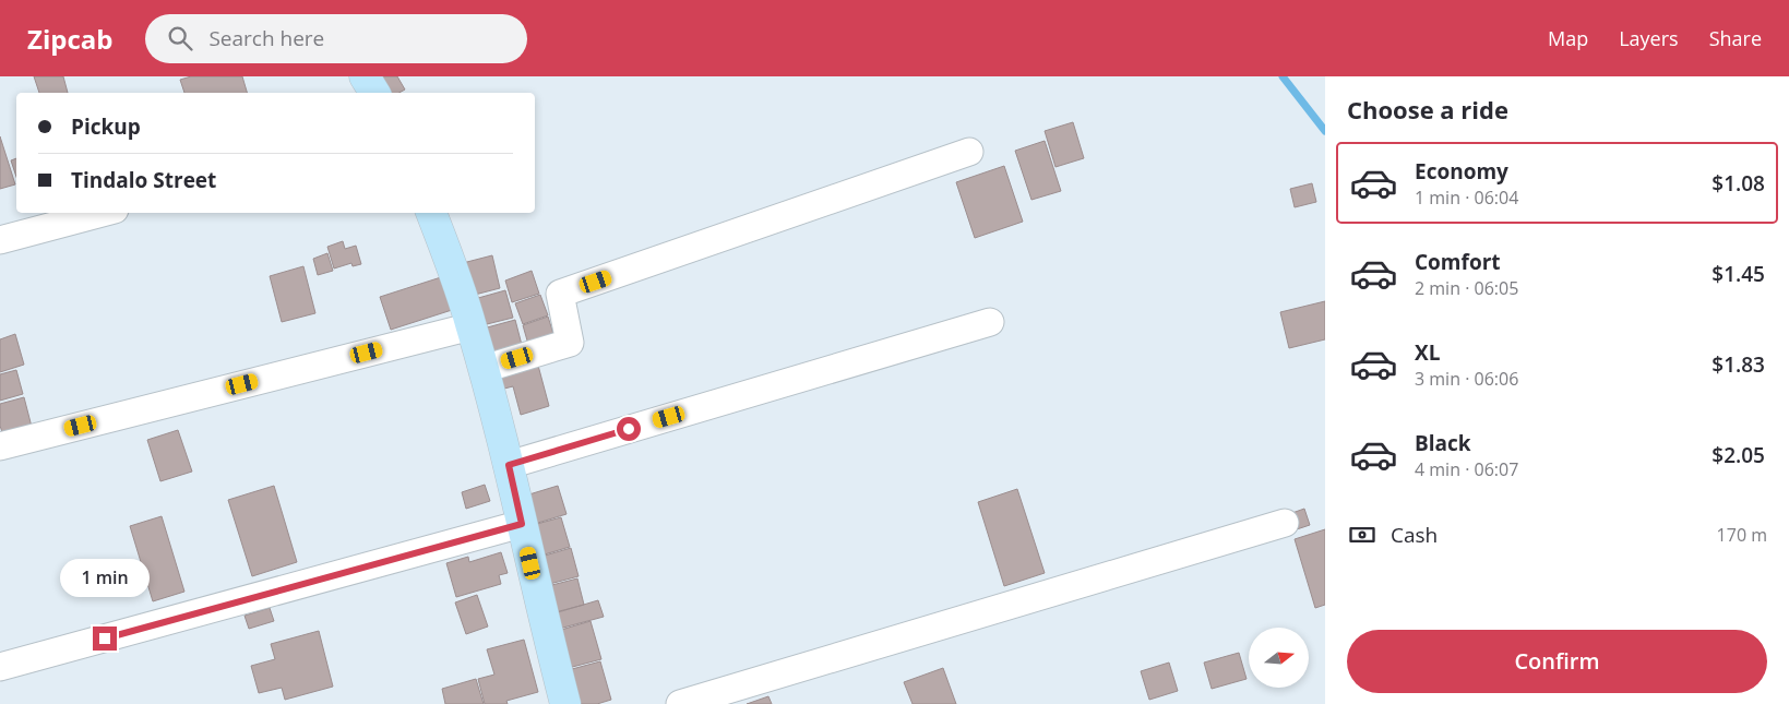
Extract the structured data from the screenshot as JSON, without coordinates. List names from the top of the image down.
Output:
{
  "north": "right",
  "page": {
    "header": "Zipcab",
    "search": "Search here",
    "nav": ["Map", "Layers", "Share"],
    "heading": "Choose a ride",
    "banner": ["Pickup", "Tindalo Street"],
    "list": [
      {
        "name": "Economy",
        "note": "1 min · 06:04",
        "value": "$1.08"
      },
      {
        "name": "Comfort",
        "note": "2 min · 06:05",
        "value": "$1.45"
      },
      {
        "name": "XL",
        "note": "3 min · 06:06",
        "value": "$1.83"
      },
      {
        "name": "Black",
        "note": "4 min · 06:07",
        "value": "$2.05"
      }
    ],
    "pay": ["Cash", "170 m"],
    "bubble": "1 min",
    "buttons": "Confirm"
  }
}
